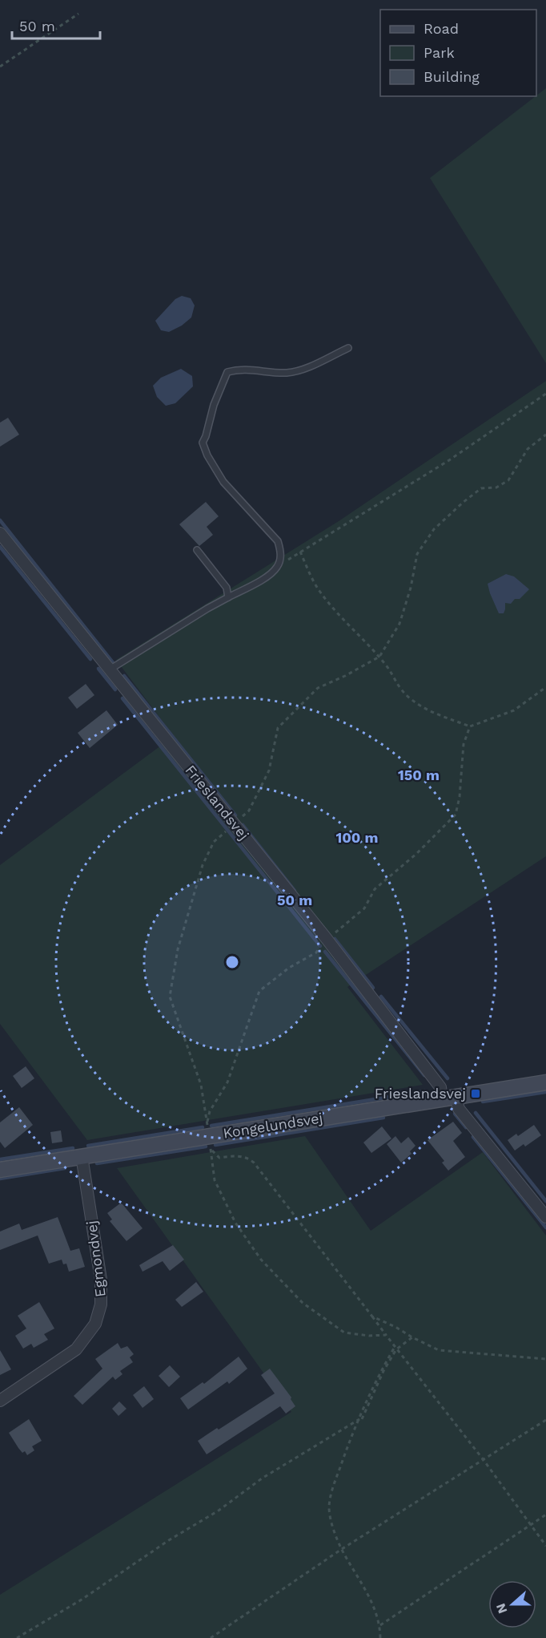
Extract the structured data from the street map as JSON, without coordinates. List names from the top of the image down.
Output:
{
  "streets": {
    "street": ["Frieslandsvej", "Kongelundsvej", "Egmondvej"]
  },
  "crossings": [
    ["Frieslandsvej", "Kongelundsvej"],
    ["Kongelundsvej", "Egmondvej"]
  ],
  "places": {
    "transit": ["Frieslandsvej"]
  },
  "legend": ["Road", "Park", "Building"],
  "scale_bar": "50 m",
  "north": "left",
  "rings": ["150 m", "100 m", "50 m"]
}
